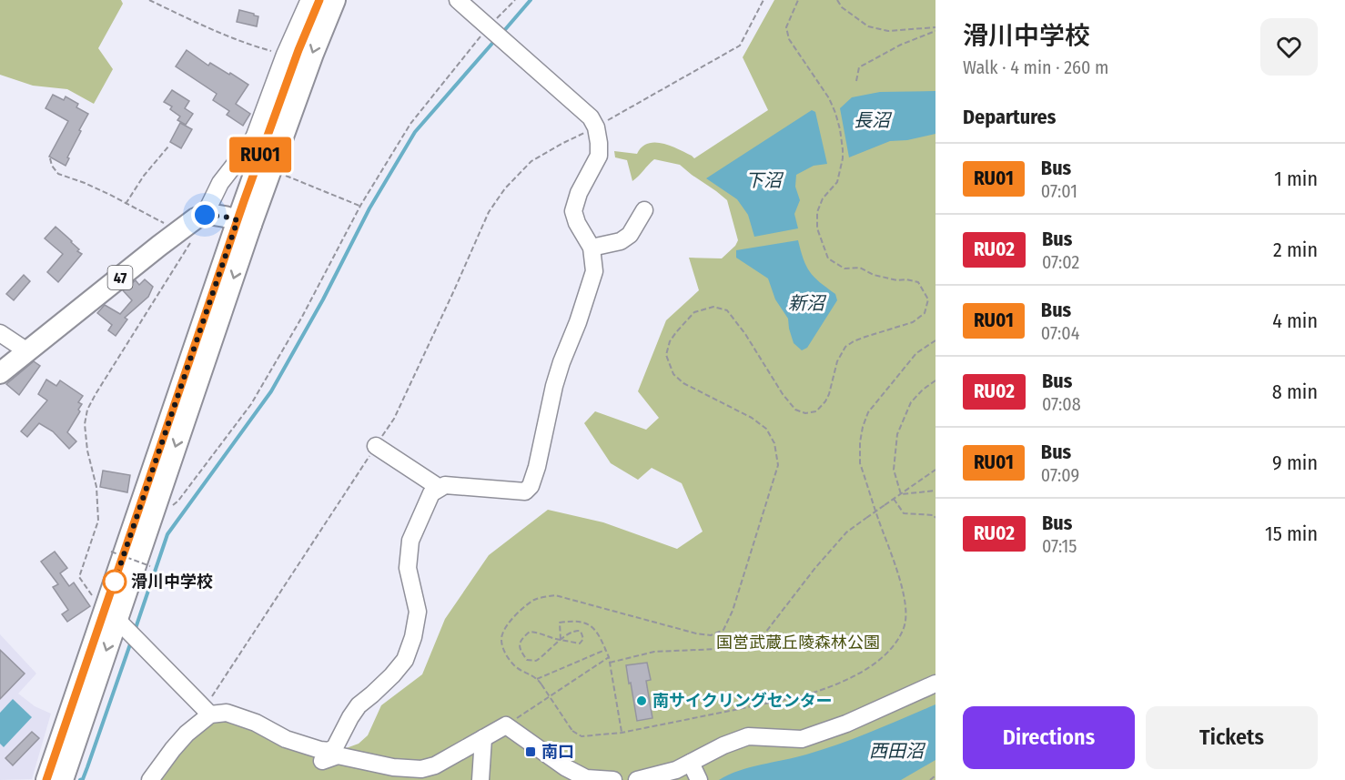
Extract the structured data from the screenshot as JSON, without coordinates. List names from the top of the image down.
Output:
{
  "streets": {
    "main road": ["47"]
  },
  "water": [
    "長沼",
    "下沼",
    "新沼",
    "西田沼"
  ],
  "parks": ["国営武蔵丘陵森林公園"],
  "places": {
    "other": ["滑川中学校", "南サイクリングセンター"],
    "transit": ["南口"]
  },
  "lines": ["bus line RU01"],
  "page": {
    "on_map": "RU01",
    "heading": [
      ["滑川中学校", "Walk · 4 min · 260 m"],
      "Departures"
    ],
    "list": [
      {
        "mark": "RU01",
        "name": "Bus",
        "note": "07:01",
        "value": "1 min"
      },
      {
        "mark": "RU02",
        "name": "Bus",
        "note": "07:02",
        "value": "2 min"
      },
      {
        "mark": "RU01",
        "name": "Bus",
        "note": "07:04",
        "value": "4 min"
      },
      {
        "mark": "RU02",
        "name": "Bus",
        "note": "07:08",
        "value": "8 min"
      },
      {
        "mark": "RU01",
        "name": "Bus",
        "note": "07:09",
        "value": "9 min"
      },
      {
        "mark": "RU02",
        "name": "Bus",
        "note": "07:15",
        "value": "15 min"
      }
    ],
    "buttons": ["Directions", "Tickets"]
  }
}
